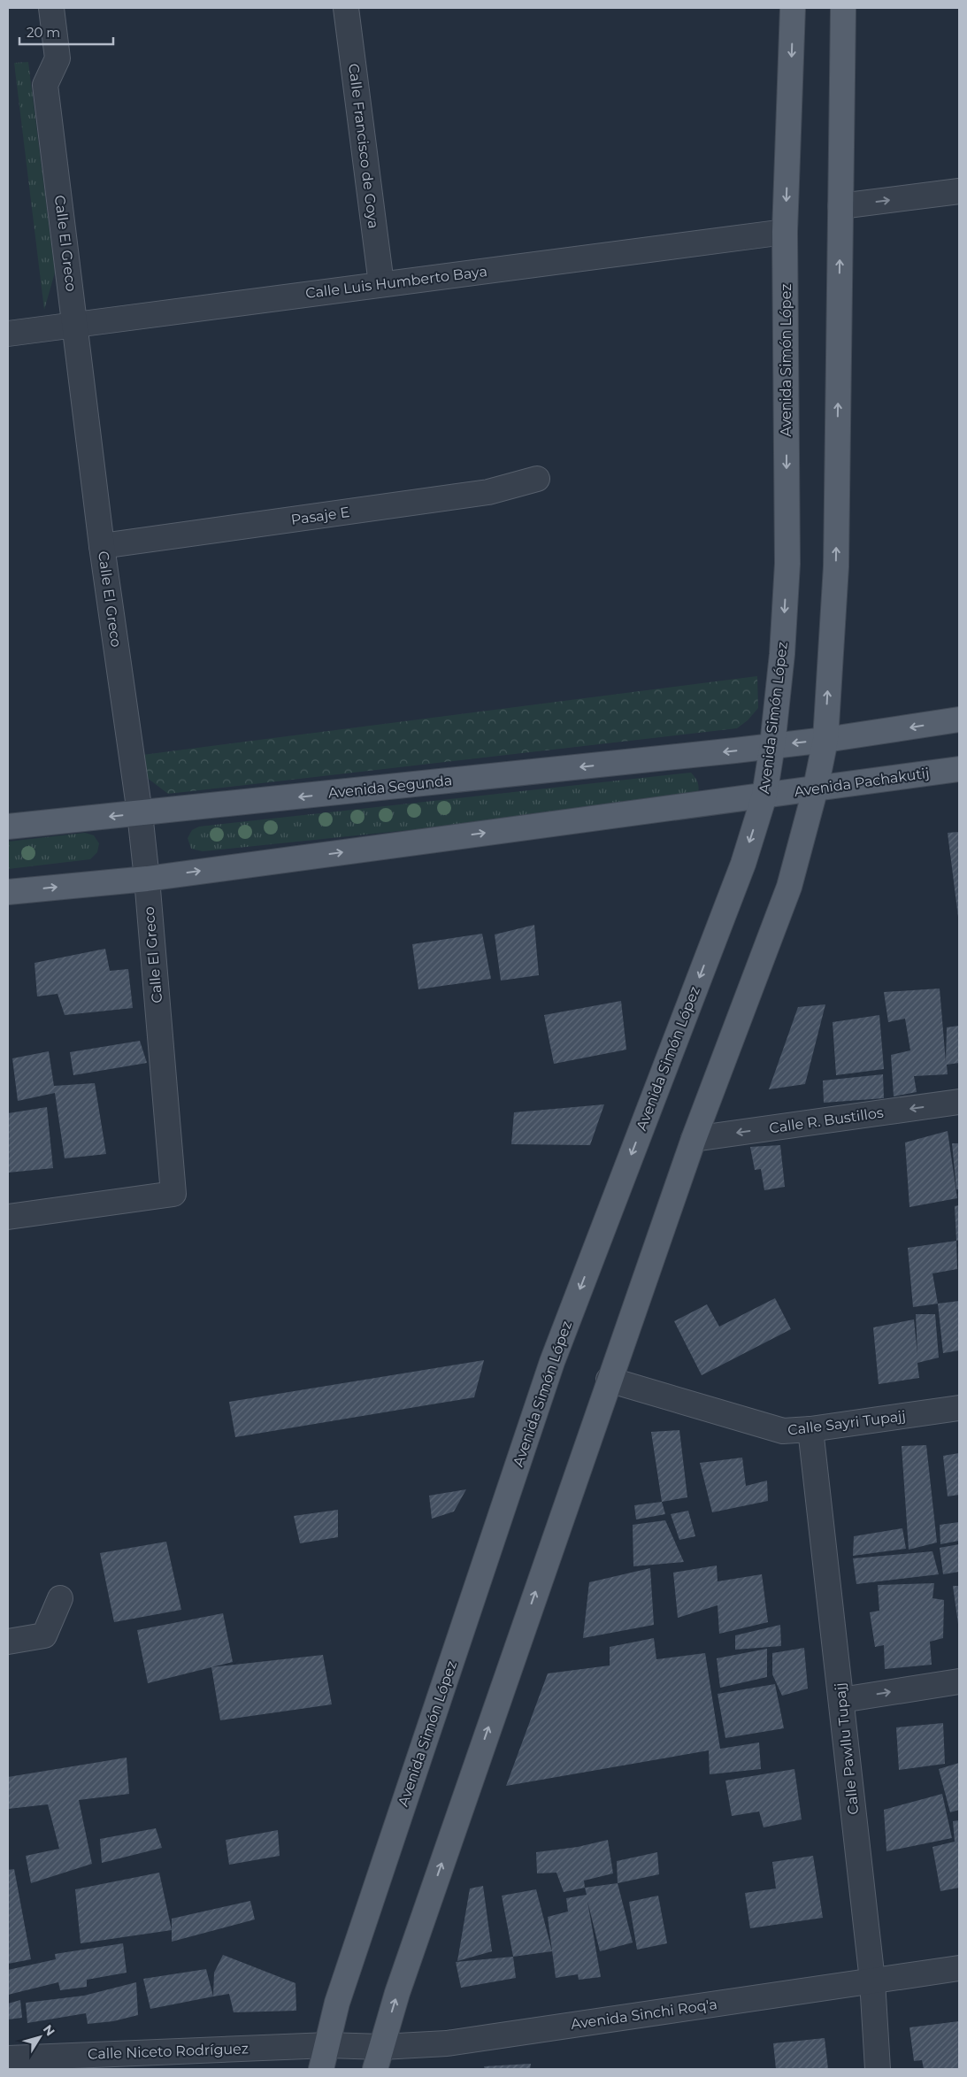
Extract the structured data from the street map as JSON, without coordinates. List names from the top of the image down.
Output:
{
  "streets": {
    "main road": ["Avenida Simón López", "Avenida Pachakutij", "Avenida Segunda"],
    "street": [
      "Calle Francisco de Goya",
      "Calle El Greco",
      "Calle Luis Humberto Baya",
      "Pasaje E",
      "Calle R. Bustillos",
      "Calle Sayri Tupajj",
      "Calle Pawllu Tupajj",
      "Avenida Sinchi Roq'a",
      "Calle Niceto Rodríguez"
    ]
  },
  "crossings": [
    ["Calle Francisco de Goya", "Calle Luis Humberto Baya"],
    ["Calle El Greco", "Calle Luis Humberto Baya"],
    ["Calle El Greco", "Pasaje E"],
    ["Calle El Greco", "Avenida Segunda"],
    ["Calle Luis Humberto Baya", "Avenida Simón López"],
    ["Avenida Simón López", "Avenida Pachakutij"],
    ["Avenida Simón López", "Avenida Segunda"],
    ["Avenida Simón López", "Avenida Sinchi Roq'a"],
    ["Avenida Simón López", "Calle Niceto Rodríguez"],
    ["Calle Sayri Tupajj", "Calle Pawllu Tupajj"],
    ["Calle Pawllu Tupajj", "Avenida Sinchi Roq'a"],
    ["Avenida Sinchi Roq'a", "Calle Niceto Rodríguez"]
  ],
  "one_way": ["Calle R. Bustillos"],
  "scale_bar": "20 m",
  "north": "top right"
}
